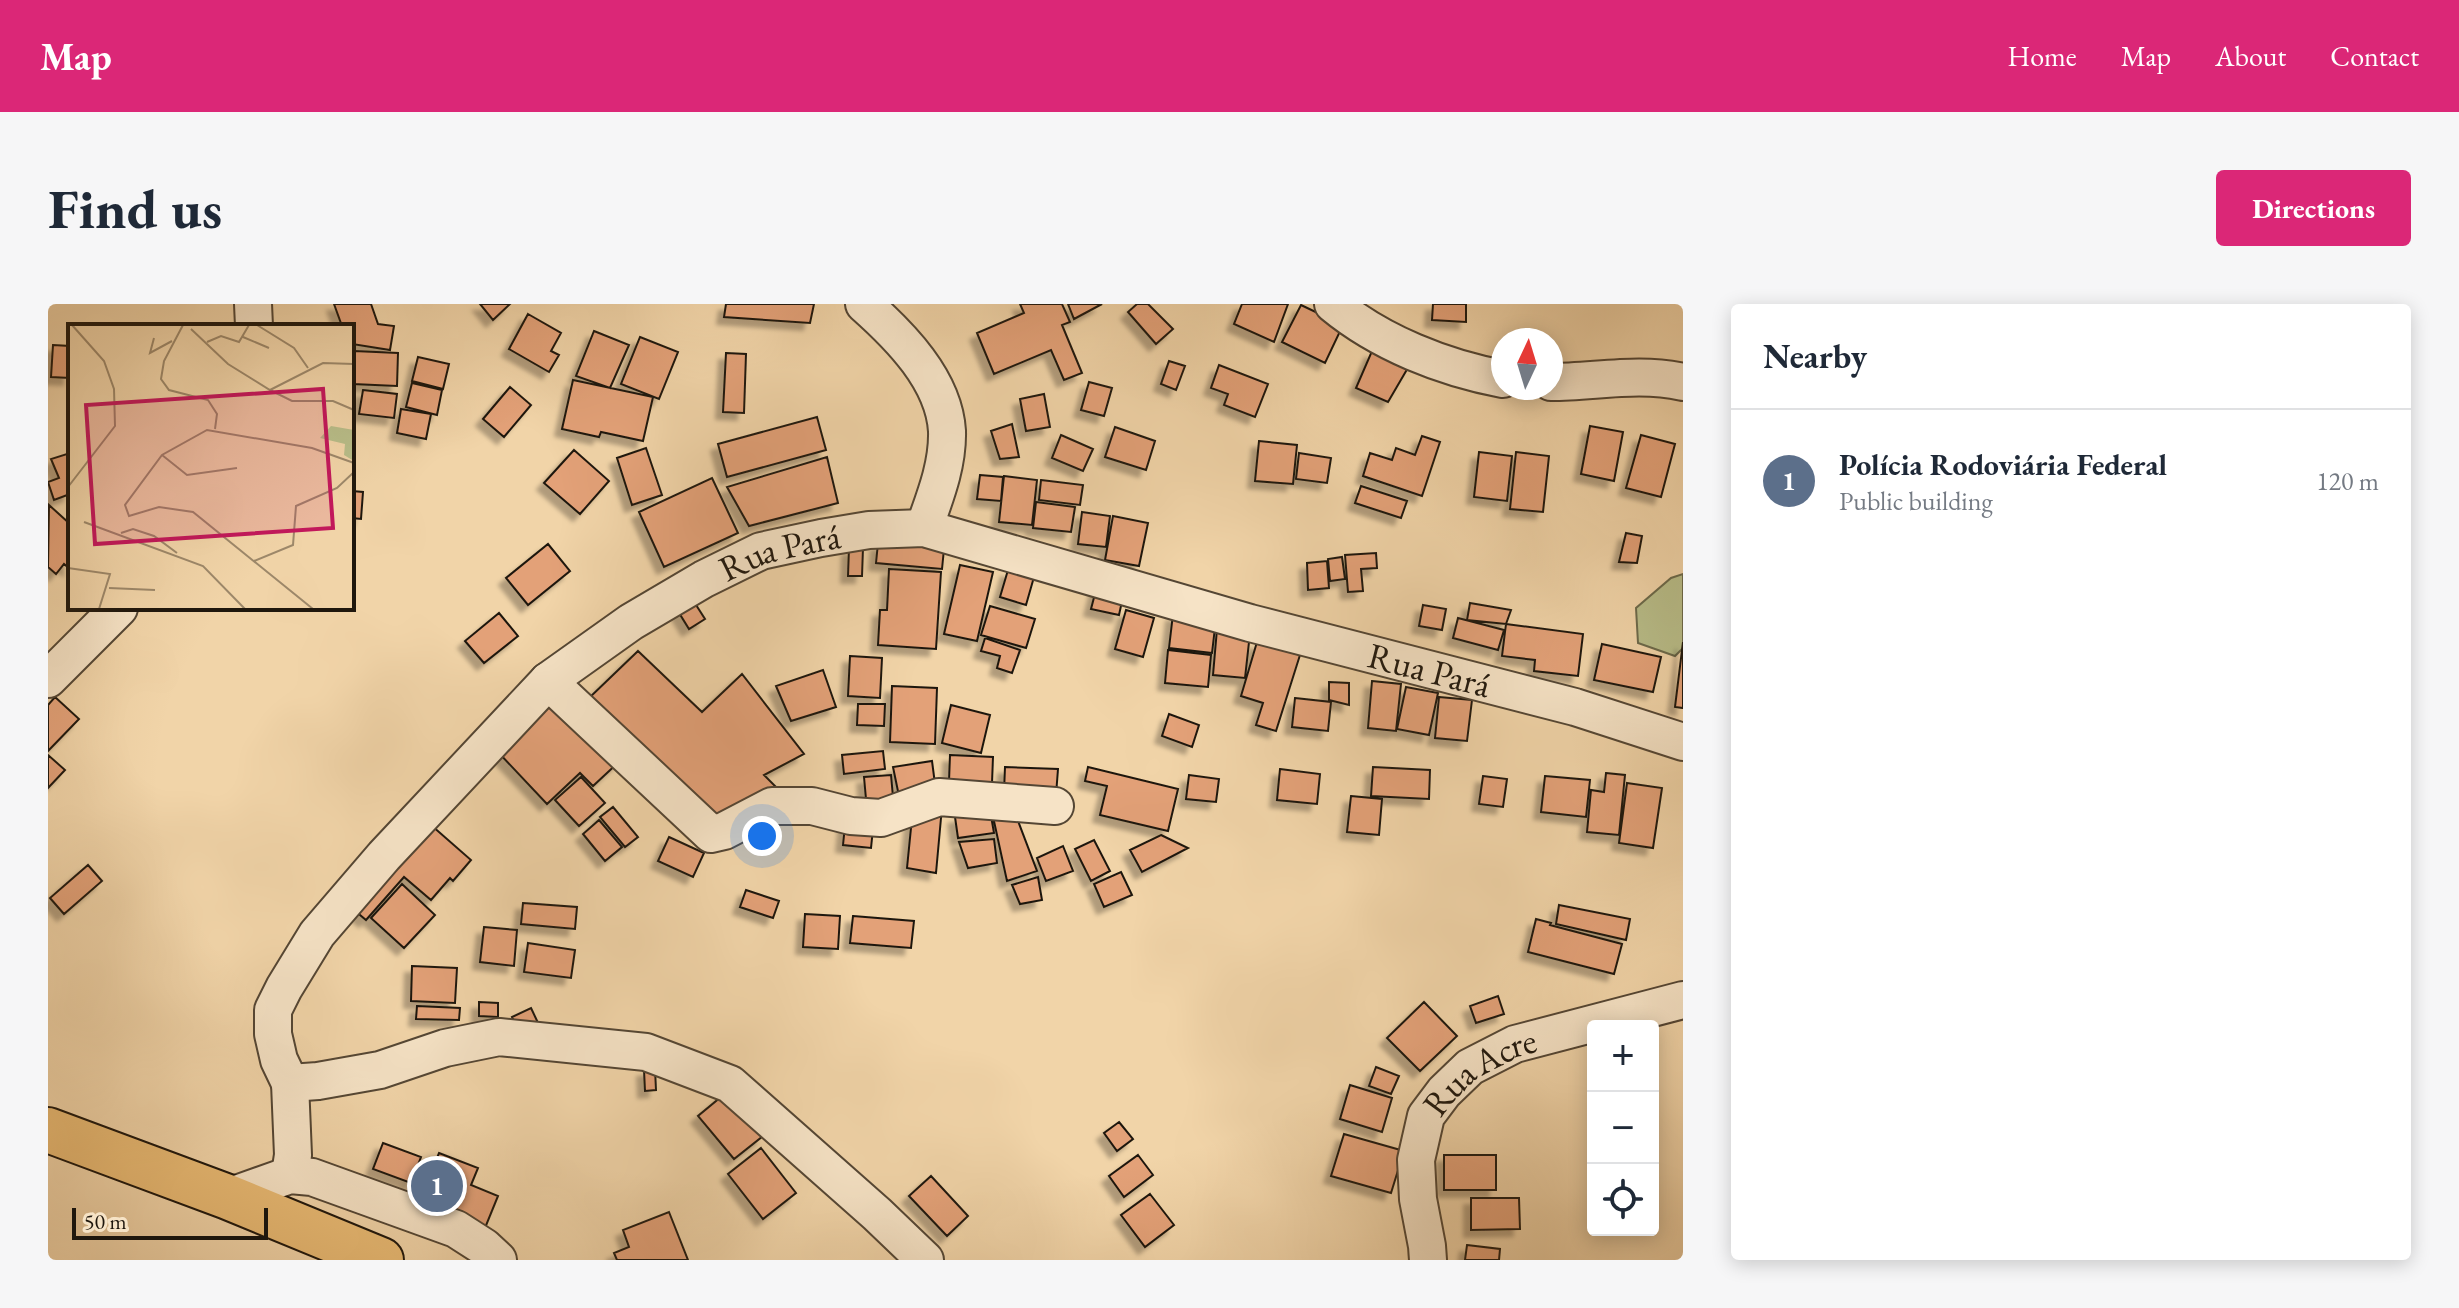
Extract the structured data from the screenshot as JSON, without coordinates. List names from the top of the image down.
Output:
{
  "streets": {
    "street": ["Rua Pará", "Rua Acre"]
  },
  "scale_bar": "50 m",
  "north": "top",
  "page": {
    "header": "Map",
    "nav": [
      "Home",
      "Map",
      "About",
      "Contact"
    ],
    "buttons": "Directions",
    "title": "Find us",
    "heading": "Nearby",
    "list": [
      {
        "mark": "1",
        "name": "Polícia Rodoviária Federal",
        "note": "Public building",
        "value": "120 m"
      }
    ],
    "map_buttons": ["+", "−"],
    "pins": "1",
    "scale": "50 m"
  }
}
